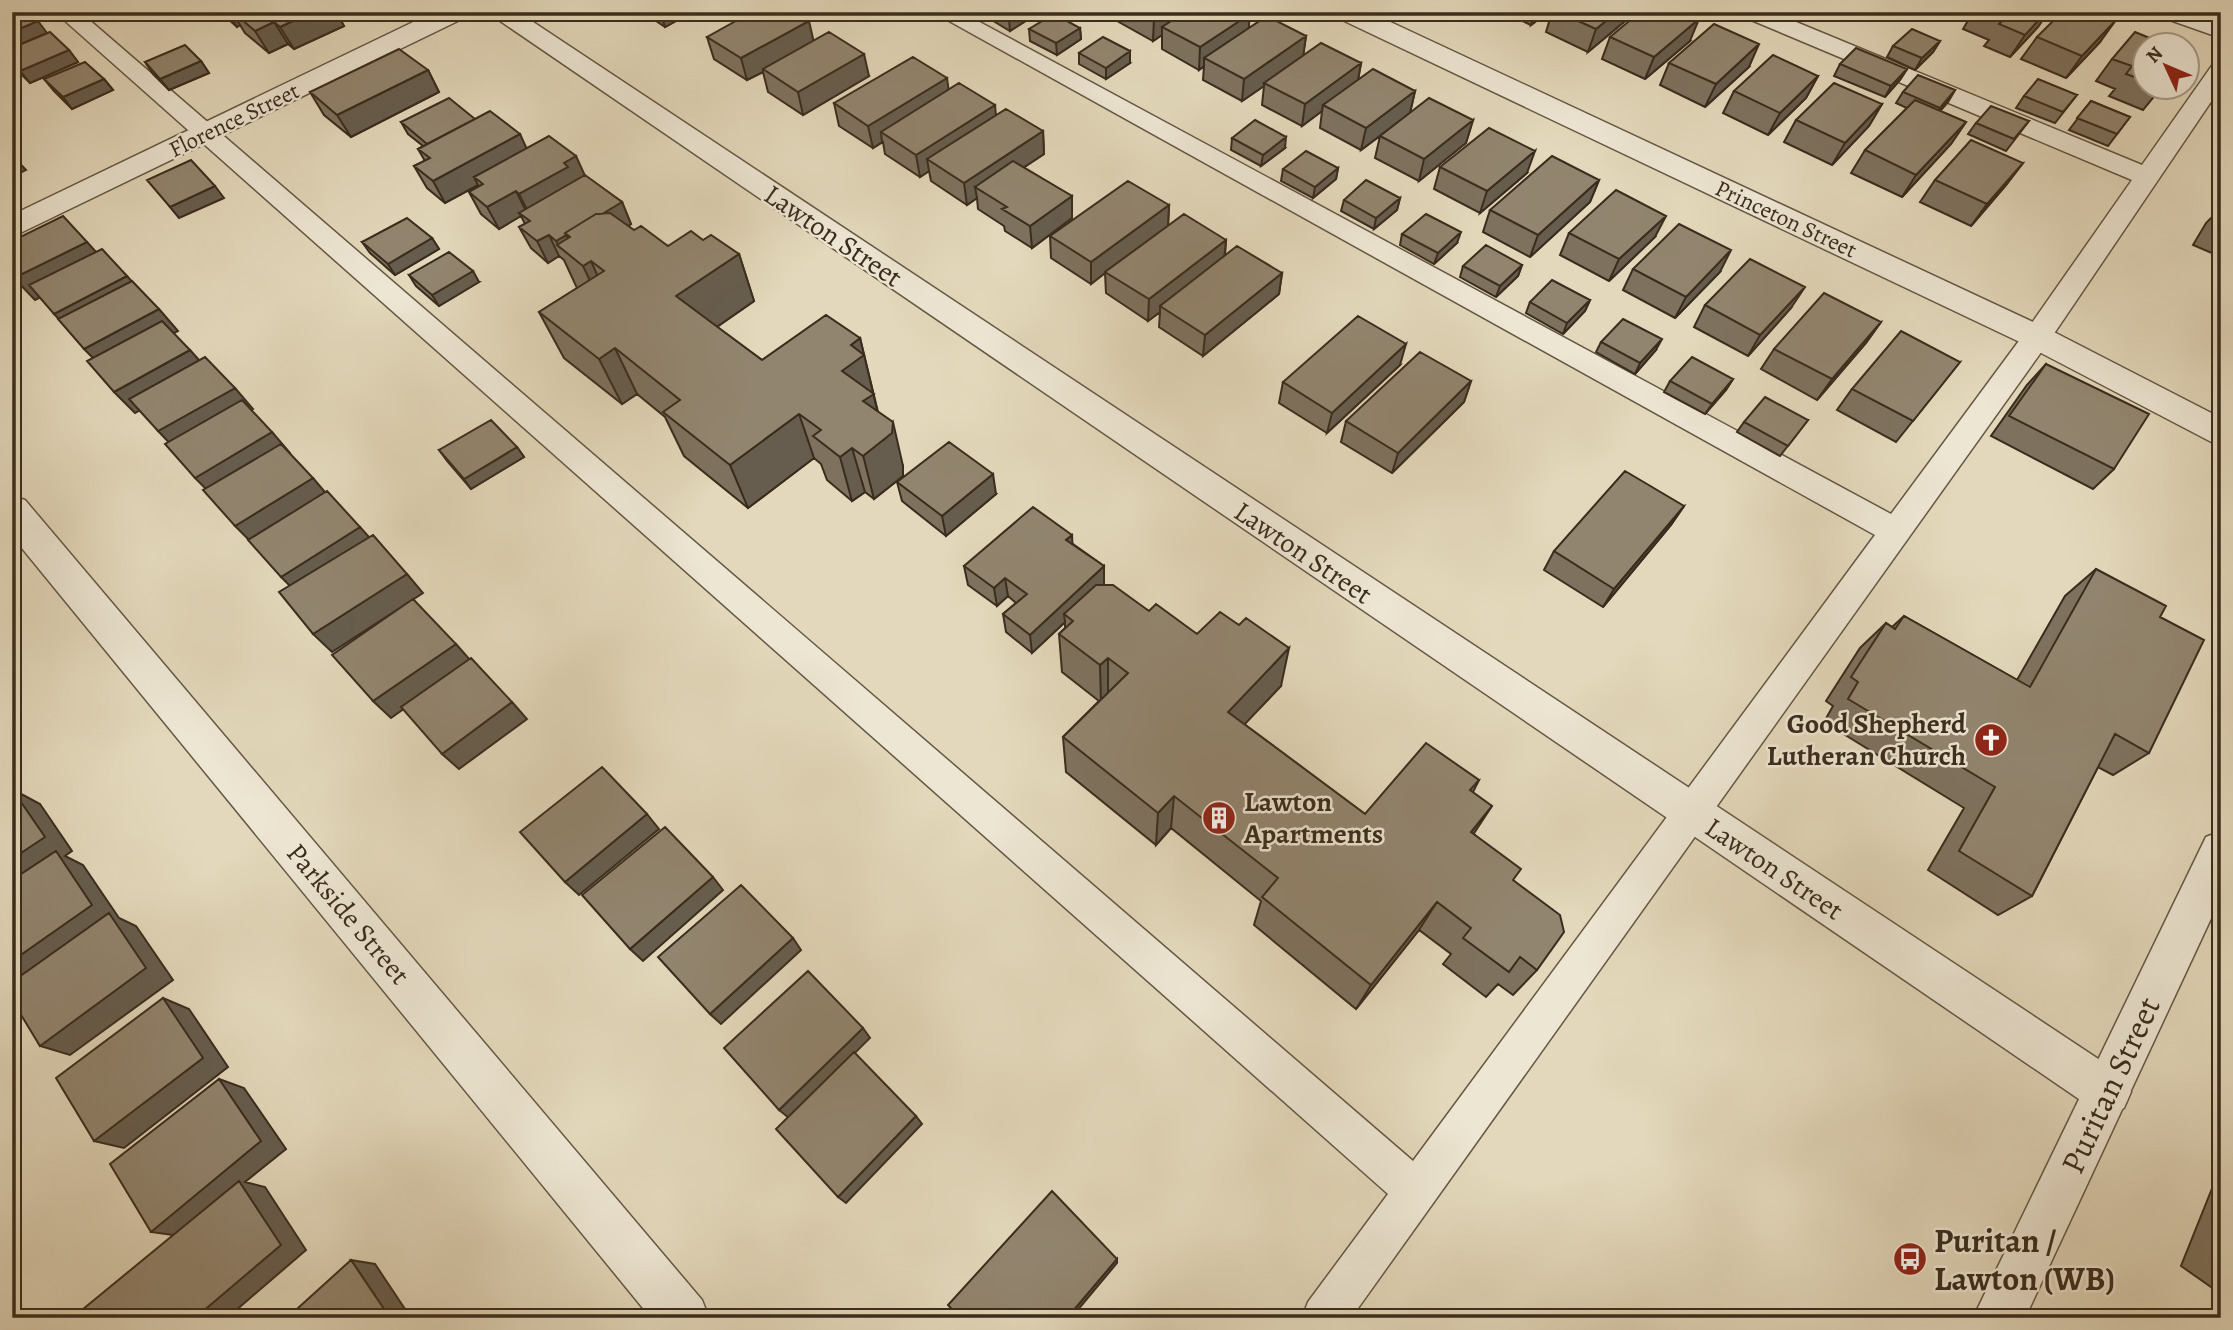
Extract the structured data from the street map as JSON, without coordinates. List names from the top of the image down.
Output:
{
  "streets": {
    "street": [
      "Florence Street",
      "Princeton Street",
      "Lawton Street",
      "Parkside Street",
      "Puritan Street"
    ]
  },
  "crossings": [
    ["Lawton Street", "Puritan Street"]
  ],
  "places": {
    "church": ["Good Shepherd Lutheran Church"],
    "building": ["Lawton Apartments"],
    "bus stop": ["Puritan / Lawton (WB)"]
  },
  "north": "top left"
}
